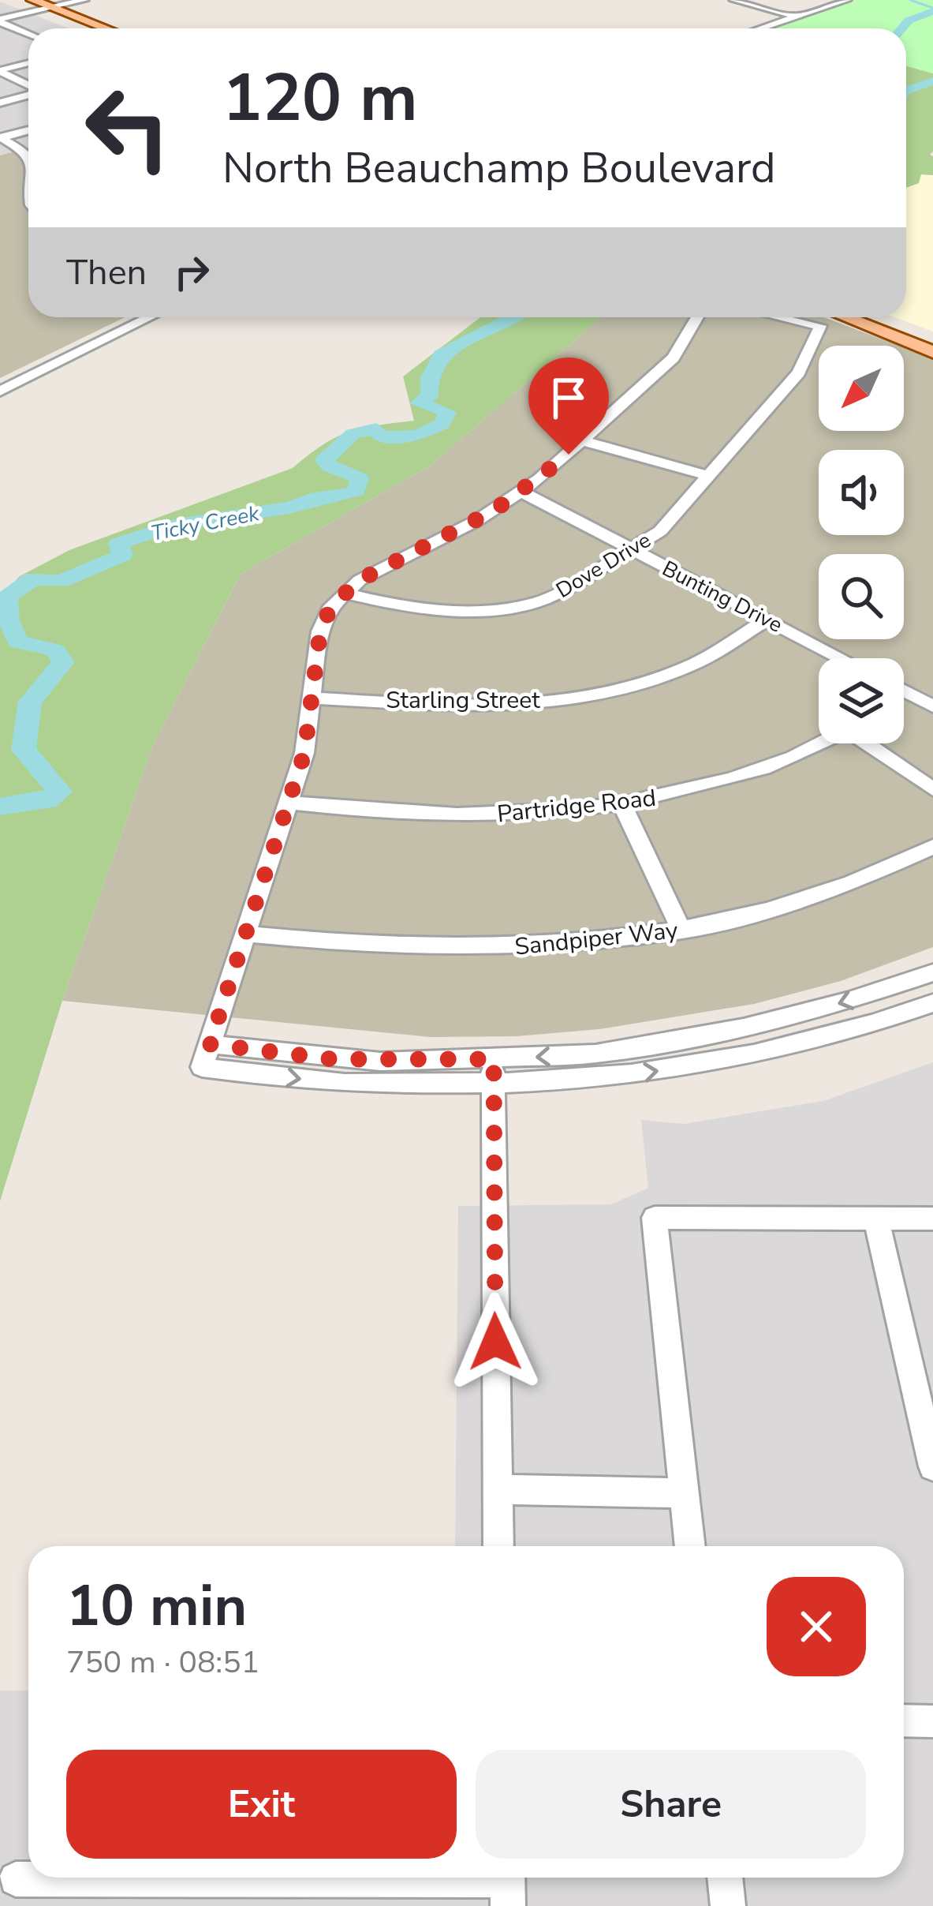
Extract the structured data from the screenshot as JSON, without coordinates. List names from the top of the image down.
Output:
{
  "streets": {
    "street": [
      "Dove Drive",
      "Bunting Drive",
      "Starling Street",
      "Partridge Road",
      "Sandpiper Way"
    ]
  },
  "crossings": [
    ["Dove Drive", "Bunting Drive"],
    ["Bunting Drive", "Starling Street"]
  ],
  "water": ["Ticky Creek"],
  "north": "bottom left",
  "page": {
    "turn": ["120 m", "North Beauchamp Boulevard"],
    "then": "Then",
    "heading": ["10 min", "750 m · 08:51"],
    "buttons": ["Exit", "Share"]
  }
}
